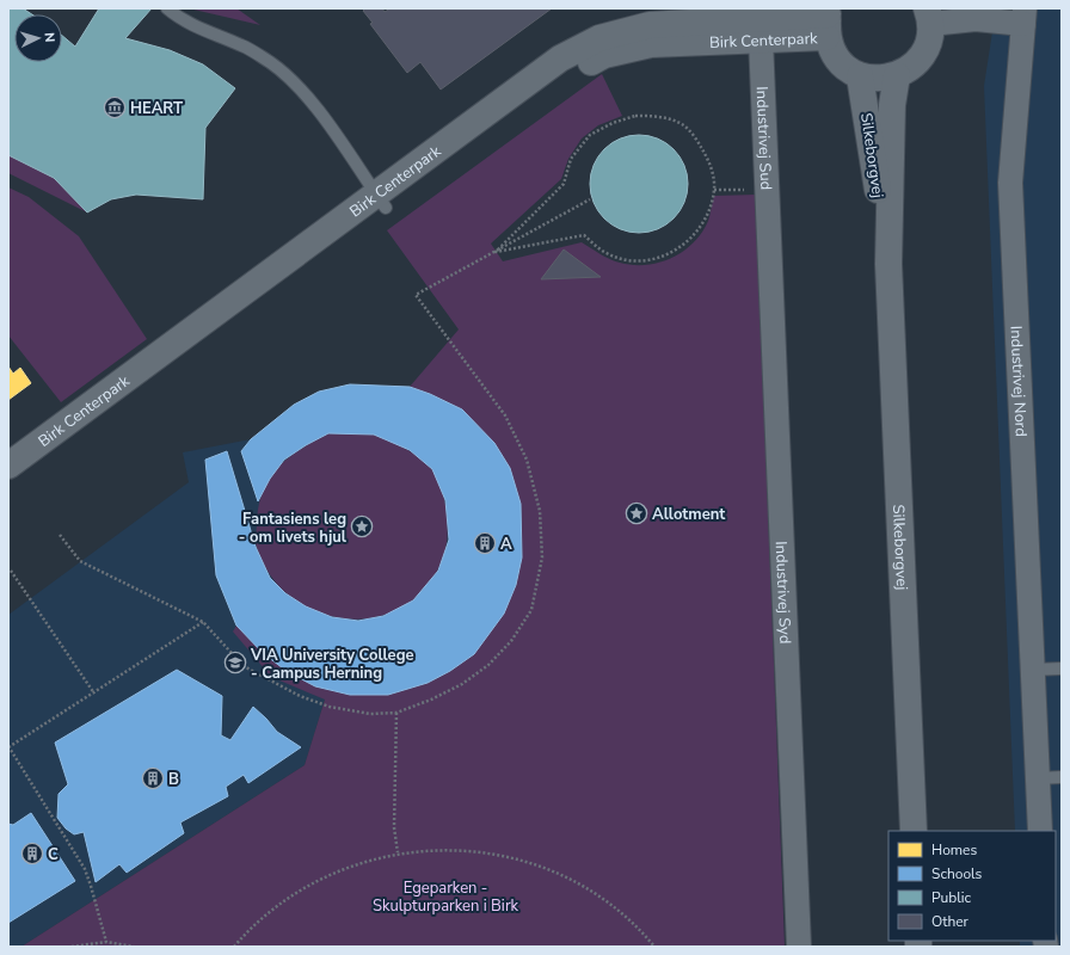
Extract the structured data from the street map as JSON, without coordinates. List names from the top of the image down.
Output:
{
  "streets": {
    "street": [
      "Birk Centerpark",
      "Industrivej Sud",
      "Silkeborgvej",
      "Industrivej Nord",
      "Industrivej Syd"
    ]
  },
  "crossings": [
    ["Birk Centerpark", "Industrivej Sud"],
    ["Industrivej Sud", "Industrivej Syd"]
  ],
  "parks": ["Egeparken - Skulpturparken i Birk"],
  "places": {
    "museum": ["HEART"],
    "place": ["Allotment", "Fantasiens leg - om livets hjul"],
    "building": ["A", "B", "C"],
    "school or university": ["VIA University College - Campus Herning"]
  },
  "legend": [
    "Homes",
    "Schools",
    "Public",
    "Other"
  ],
  "north": "right"
}
